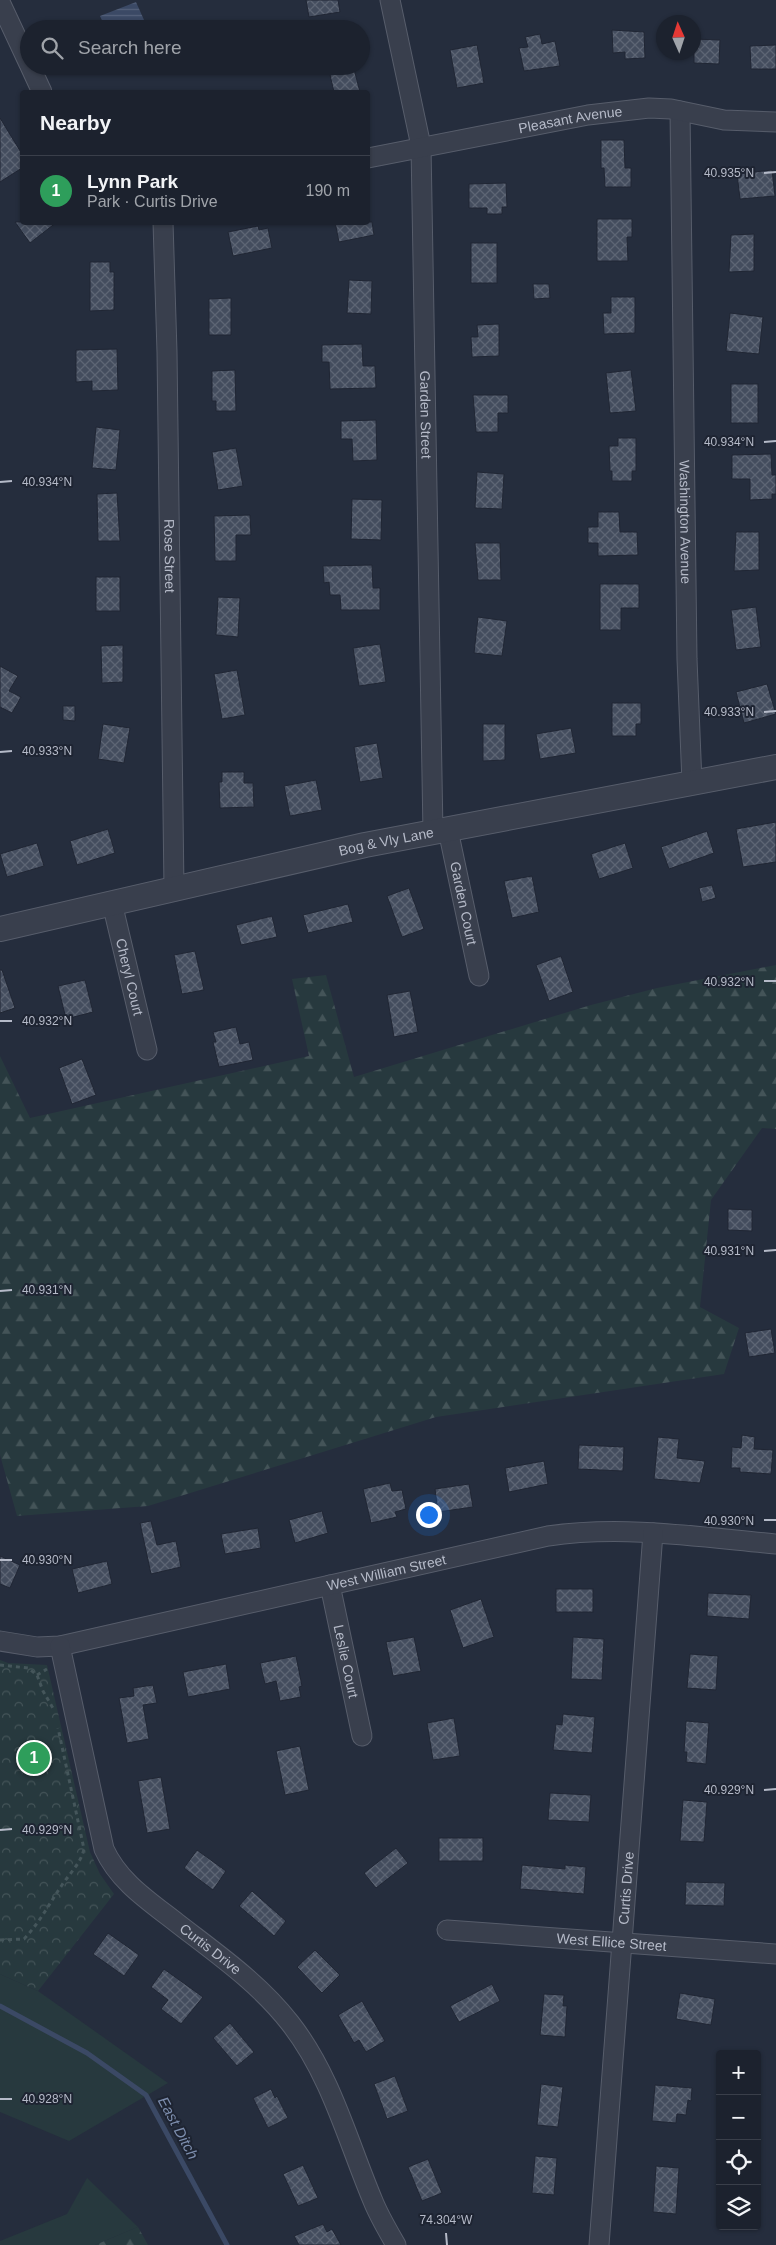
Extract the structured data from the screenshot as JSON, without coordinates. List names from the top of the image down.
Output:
{
  "streets": {
    "street": [
      "Pleasant Avenue",
      "Garden Street",
      "Washington Avenue",
      "Rose Street",
      "Bog & Vly Lane",
      "Garden Court",
      "Cheryl Court",
      "West William Street",
      "Leslie Court",
      "Curtis Drive",
      "West Ellice Street"
    ]
  },
  "crossings": [
    ["Pleasant Avenue", "Garden Street"],
    ["Pleasant Avenue", "Washington Avenue"],
    ["Garden Street", "Bog & Vly Lane"],
    ["Garden Street", "Garden Court"],
    ["Washington Avenue", "Bog & Vly Lane"],
    ["Rose Street", "Bog & Vly Lane"],
    ["Bog & Vly Lane", "Garden Court"],
    ["Bog & Vly Lane", "Cheryl Court"],
    ["West William Street", "Leslie Court"],
    ["West William Street", "Curtis Drive"],
    ["Curtis Drive", "West Ellice Street"]
  ],
  "water": ["East Ditch"],
  "north": "top",
  "page": {
    "search": "Search here",
    "heading": "Nearby",
    "list": [
      {
        "mark": "1",
        "name": "Lynn Park",
        "note": "Park · Curtis Drive",
        "value": "190 m"
      }
    ],
    "pins": "1",
    "map_buttons": ["+", "−"]
  },
  "coordinates": [
    "40.935°N",
    "40.934°N",
    "40.933°N",
    "40.932°N",
    "40.931°N",
    "40.930°N",
    "40.929°N",
    "40.928°N",
    "74.304°W"
  ]
}
